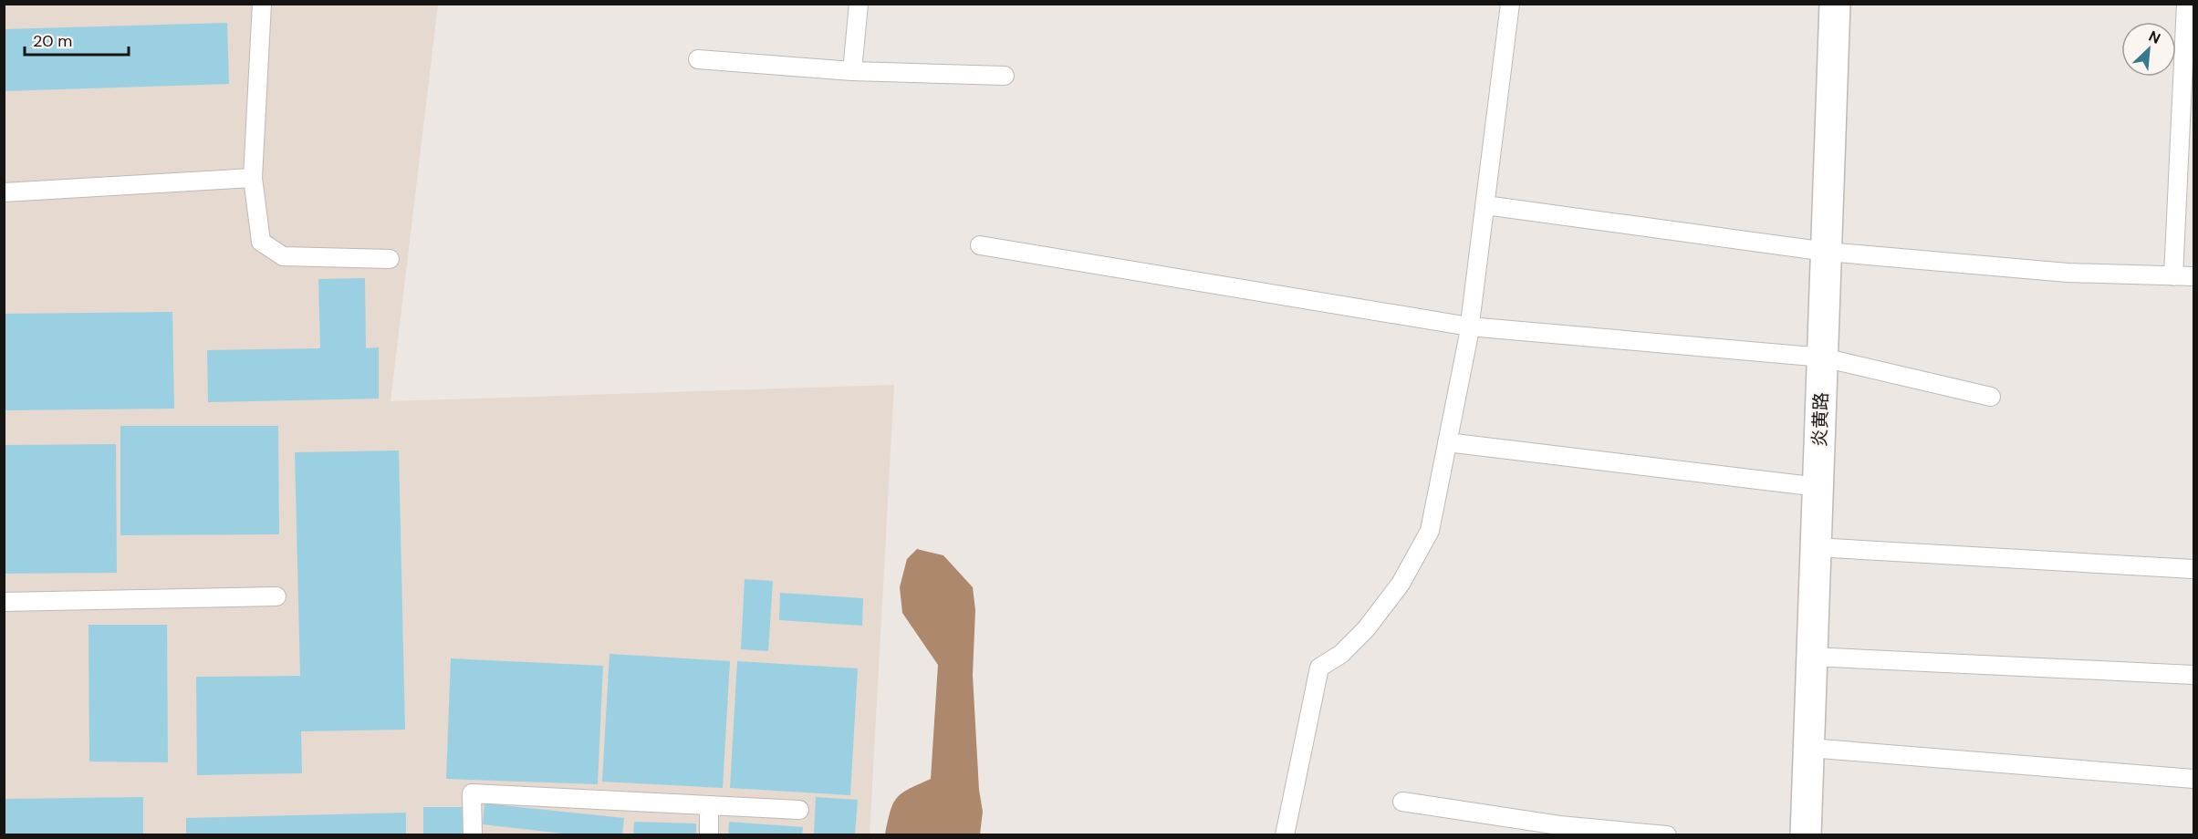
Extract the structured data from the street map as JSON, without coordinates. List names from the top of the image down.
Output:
{
  "streets": {
    "street": ["炎黄路"]
  },
  "scale_bar": "20 m",
  "north": "top right"
}
